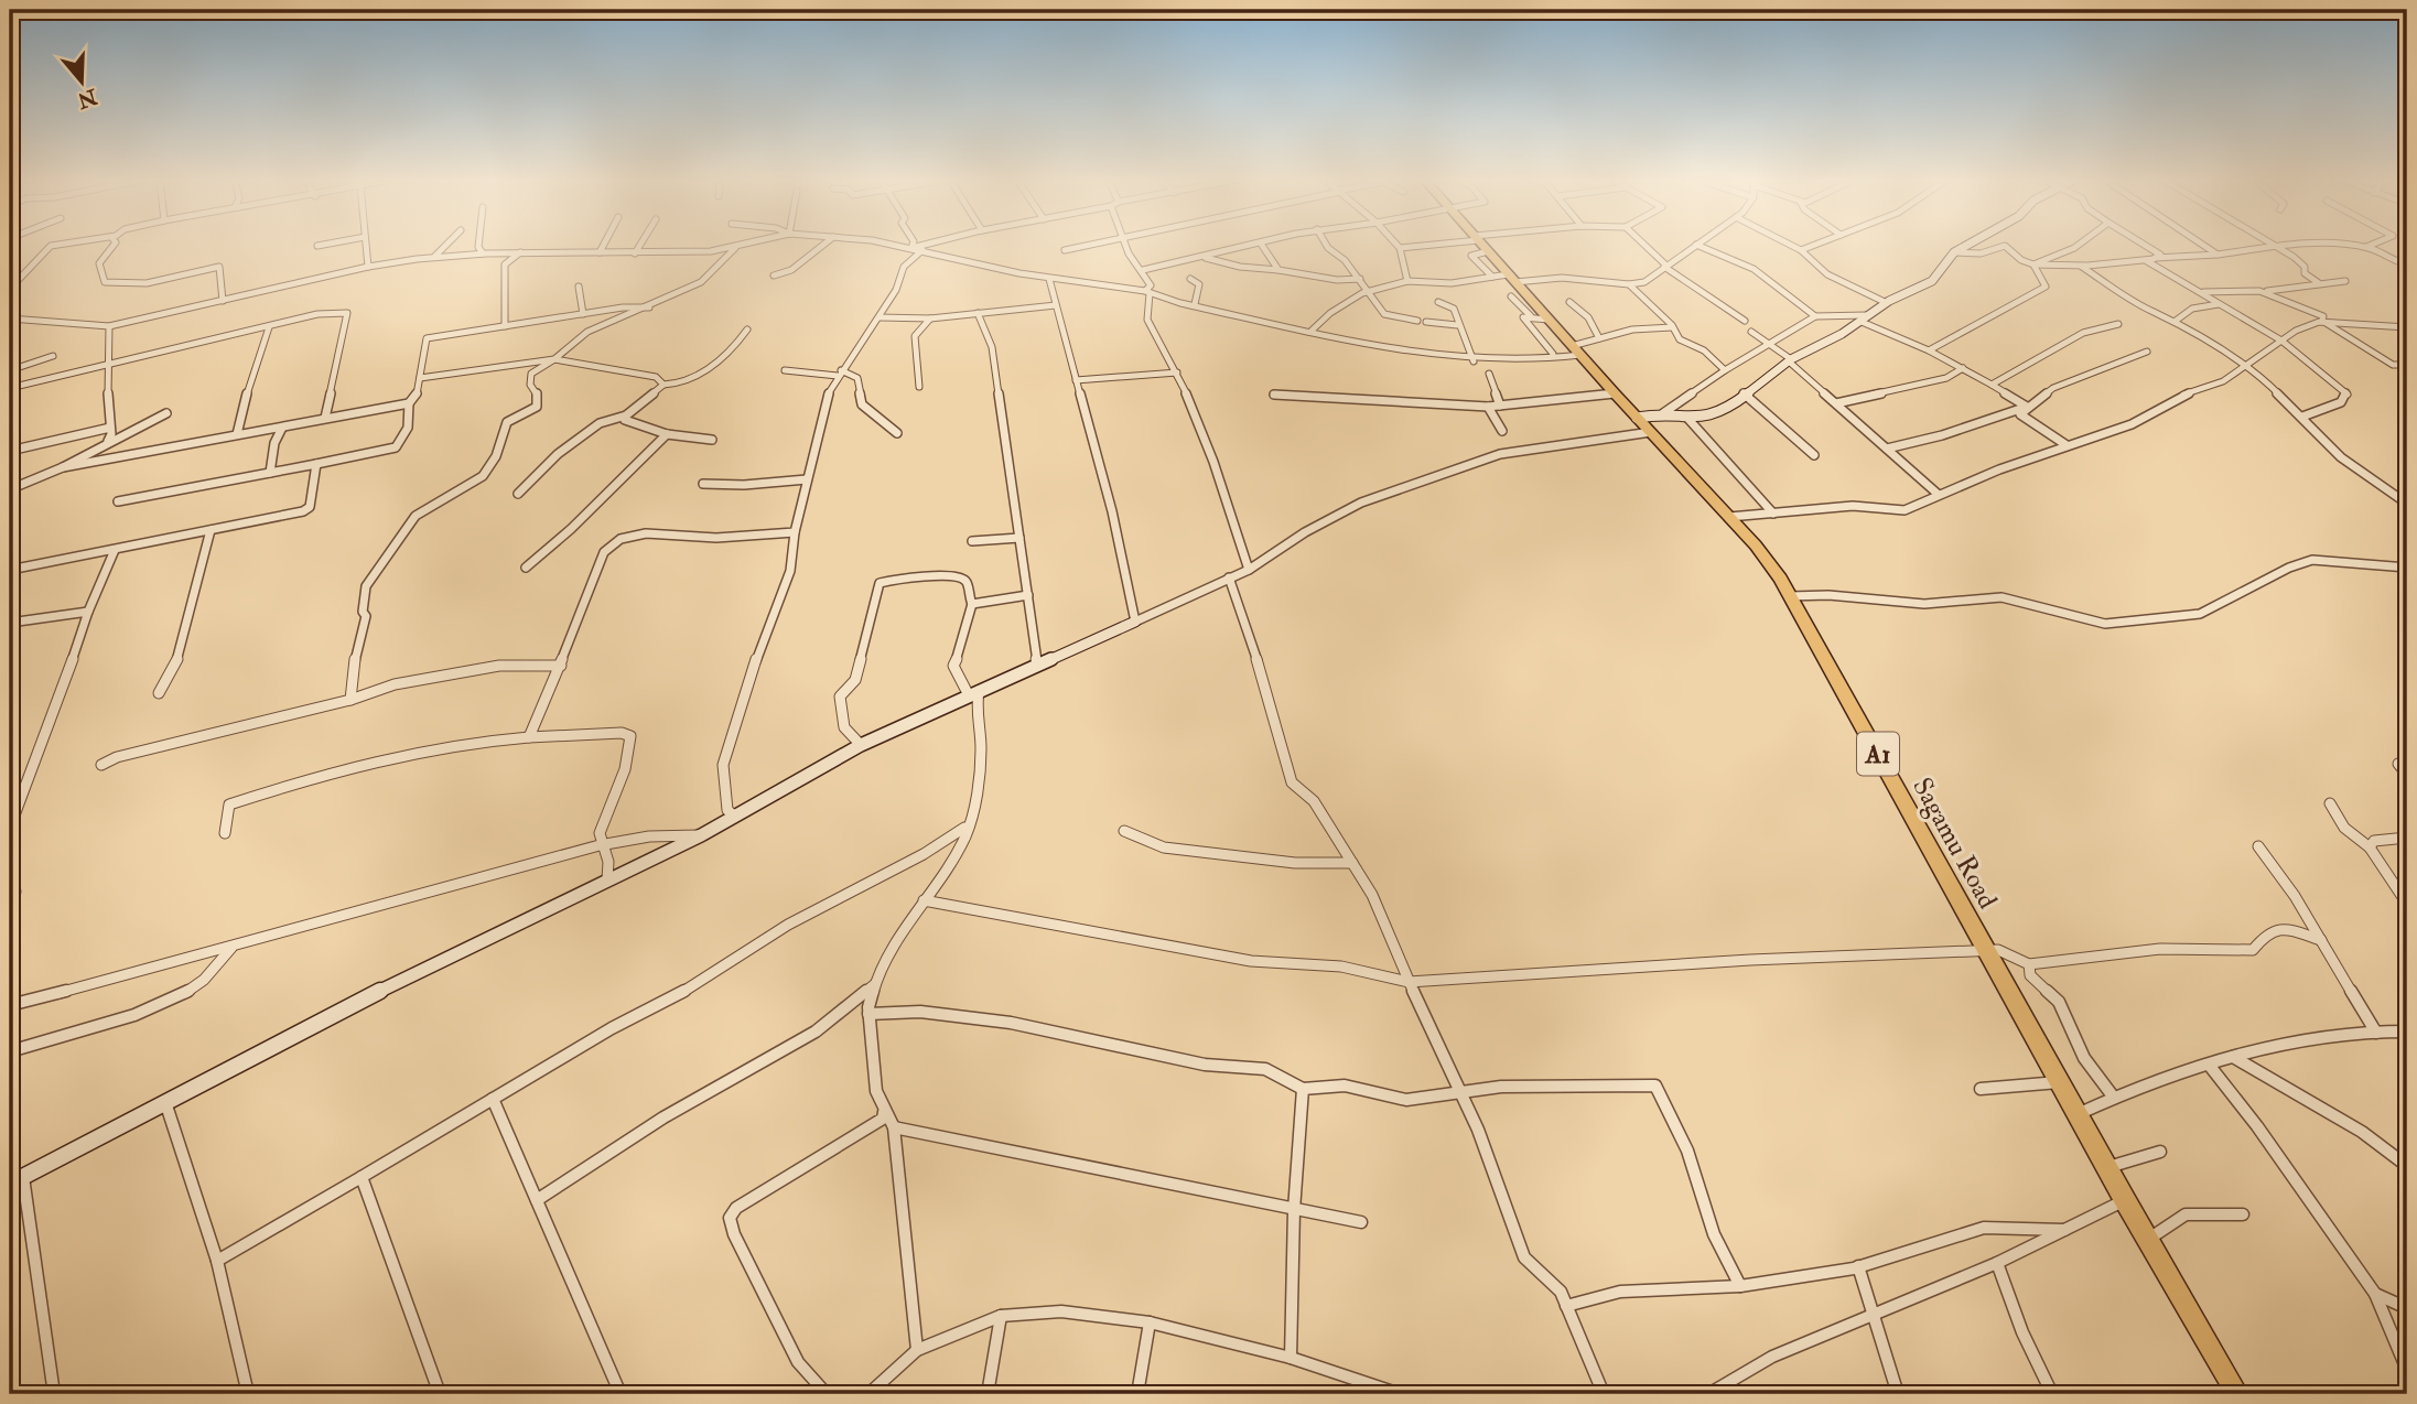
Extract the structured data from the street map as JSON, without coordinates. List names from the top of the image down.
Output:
{
  "streets": {
    "highway": ["A1", "Sagamu Road"]
  },
  "north": "bottom"
}
